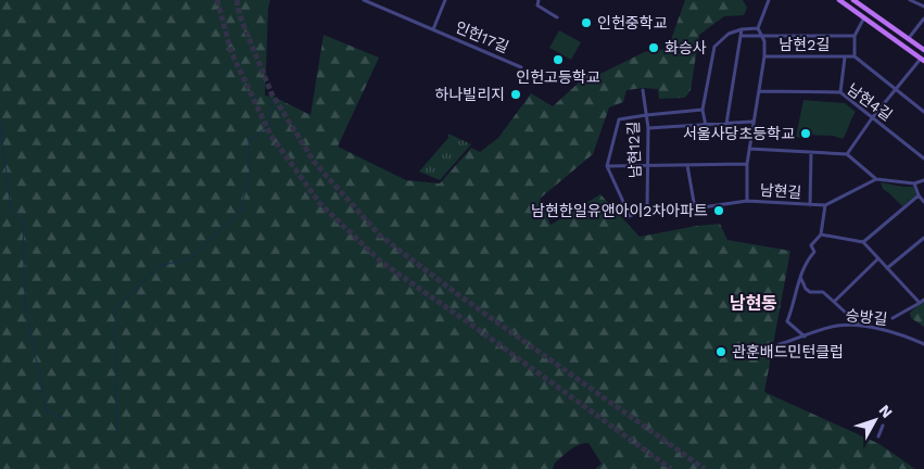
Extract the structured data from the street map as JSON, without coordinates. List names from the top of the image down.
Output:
{
  "streets": {
    "street": [
      "인헌17길",
      "남현2길",
      "남현4길",
      "남현12길",
      "남현길",
      "승방길"
    ]
  },
  "crossings": [
    ["남현2길", "남현4길"],
    ["남현12길", "남현길"]
  ],
  "districts": ["남현동"],
  "places": [
    "인헌중학교",
    "화승사",
    "인헌고등학교",
    "하나빌리지",
    "서울사당초등학교",
    "남현한일유앤아이2차아파트",
    "관훈배드민턴클럽"
  ],
  "north": "top right"
}
